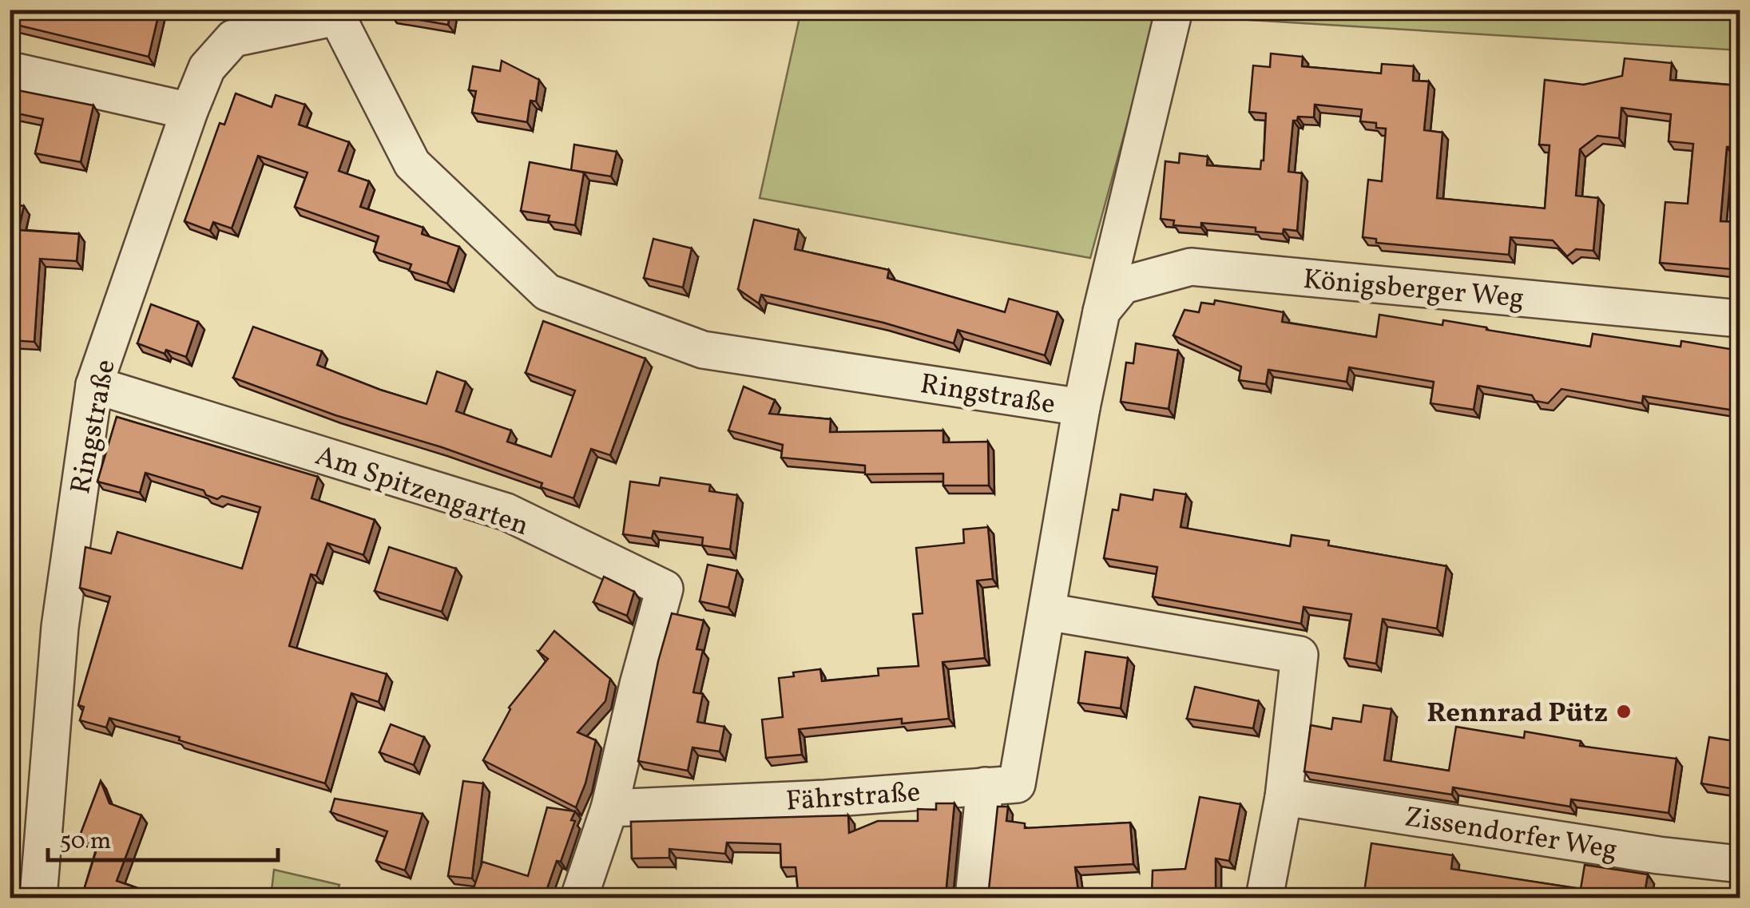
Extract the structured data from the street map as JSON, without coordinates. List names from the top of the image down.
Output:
{
  "streets": {
    "street": [
      "Königsberger Weg",
      "Ringstraße",
      "Am Spitzengarten",
      "Fährstraße",
      "Zissendorfer Weg"
    ]
  },
  "crossings": [
    ["Ringstraße", "Am Spitzengarten"],
    ["Ringstraße", "Fährstraße"],
    ["Am Spitzengarten", "Fährstraße"]
  ],
  "places": ["Rennrad Pütz"],
  "scale_bar": "50 m"
}
